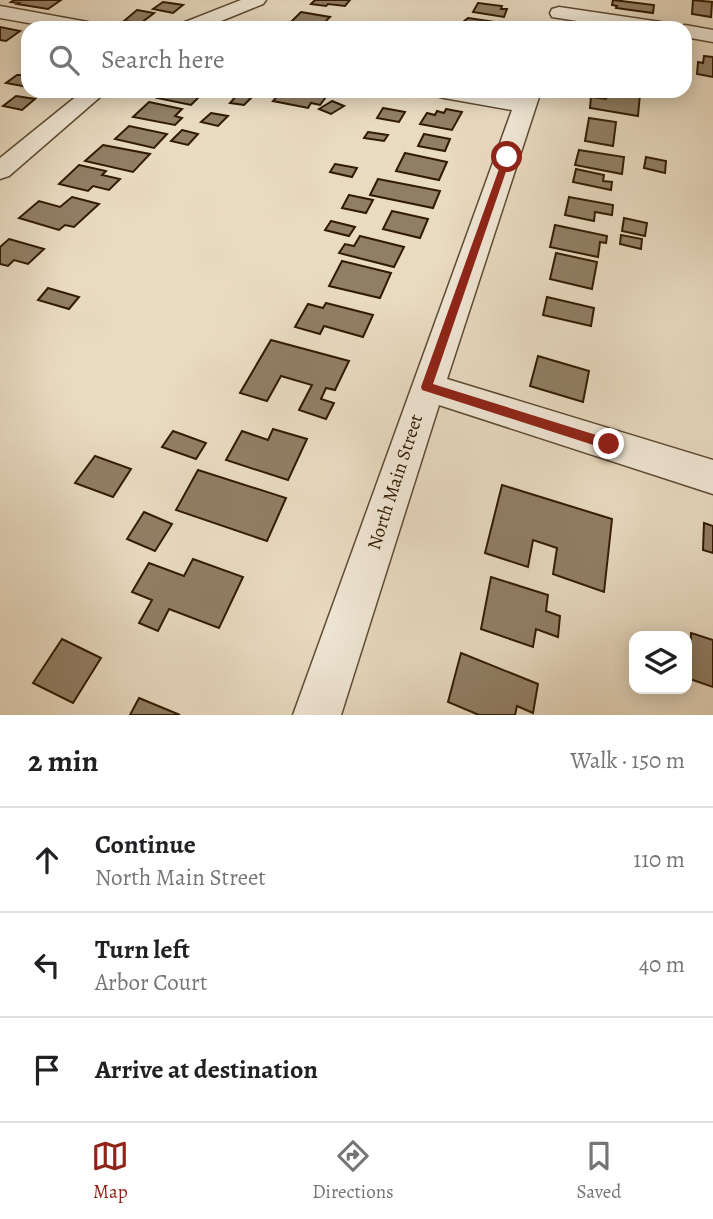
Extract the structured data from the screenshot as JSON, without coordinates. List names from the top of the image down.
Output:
{
  "streets": {
    "street": ["North Main Street"]
  },
  "page": {
    "search": "Search here",
    "heading": ["2 min", "Walk · 150 m"],
    "list": [
      ["Continue", "North Main Street", "110 m"],
      ["Turn left", "Arbor Court", "40 m"],
      "Arrive at destination"
    ],
    "nav": ["Map", "Directions", "Saved"]
  }
}
